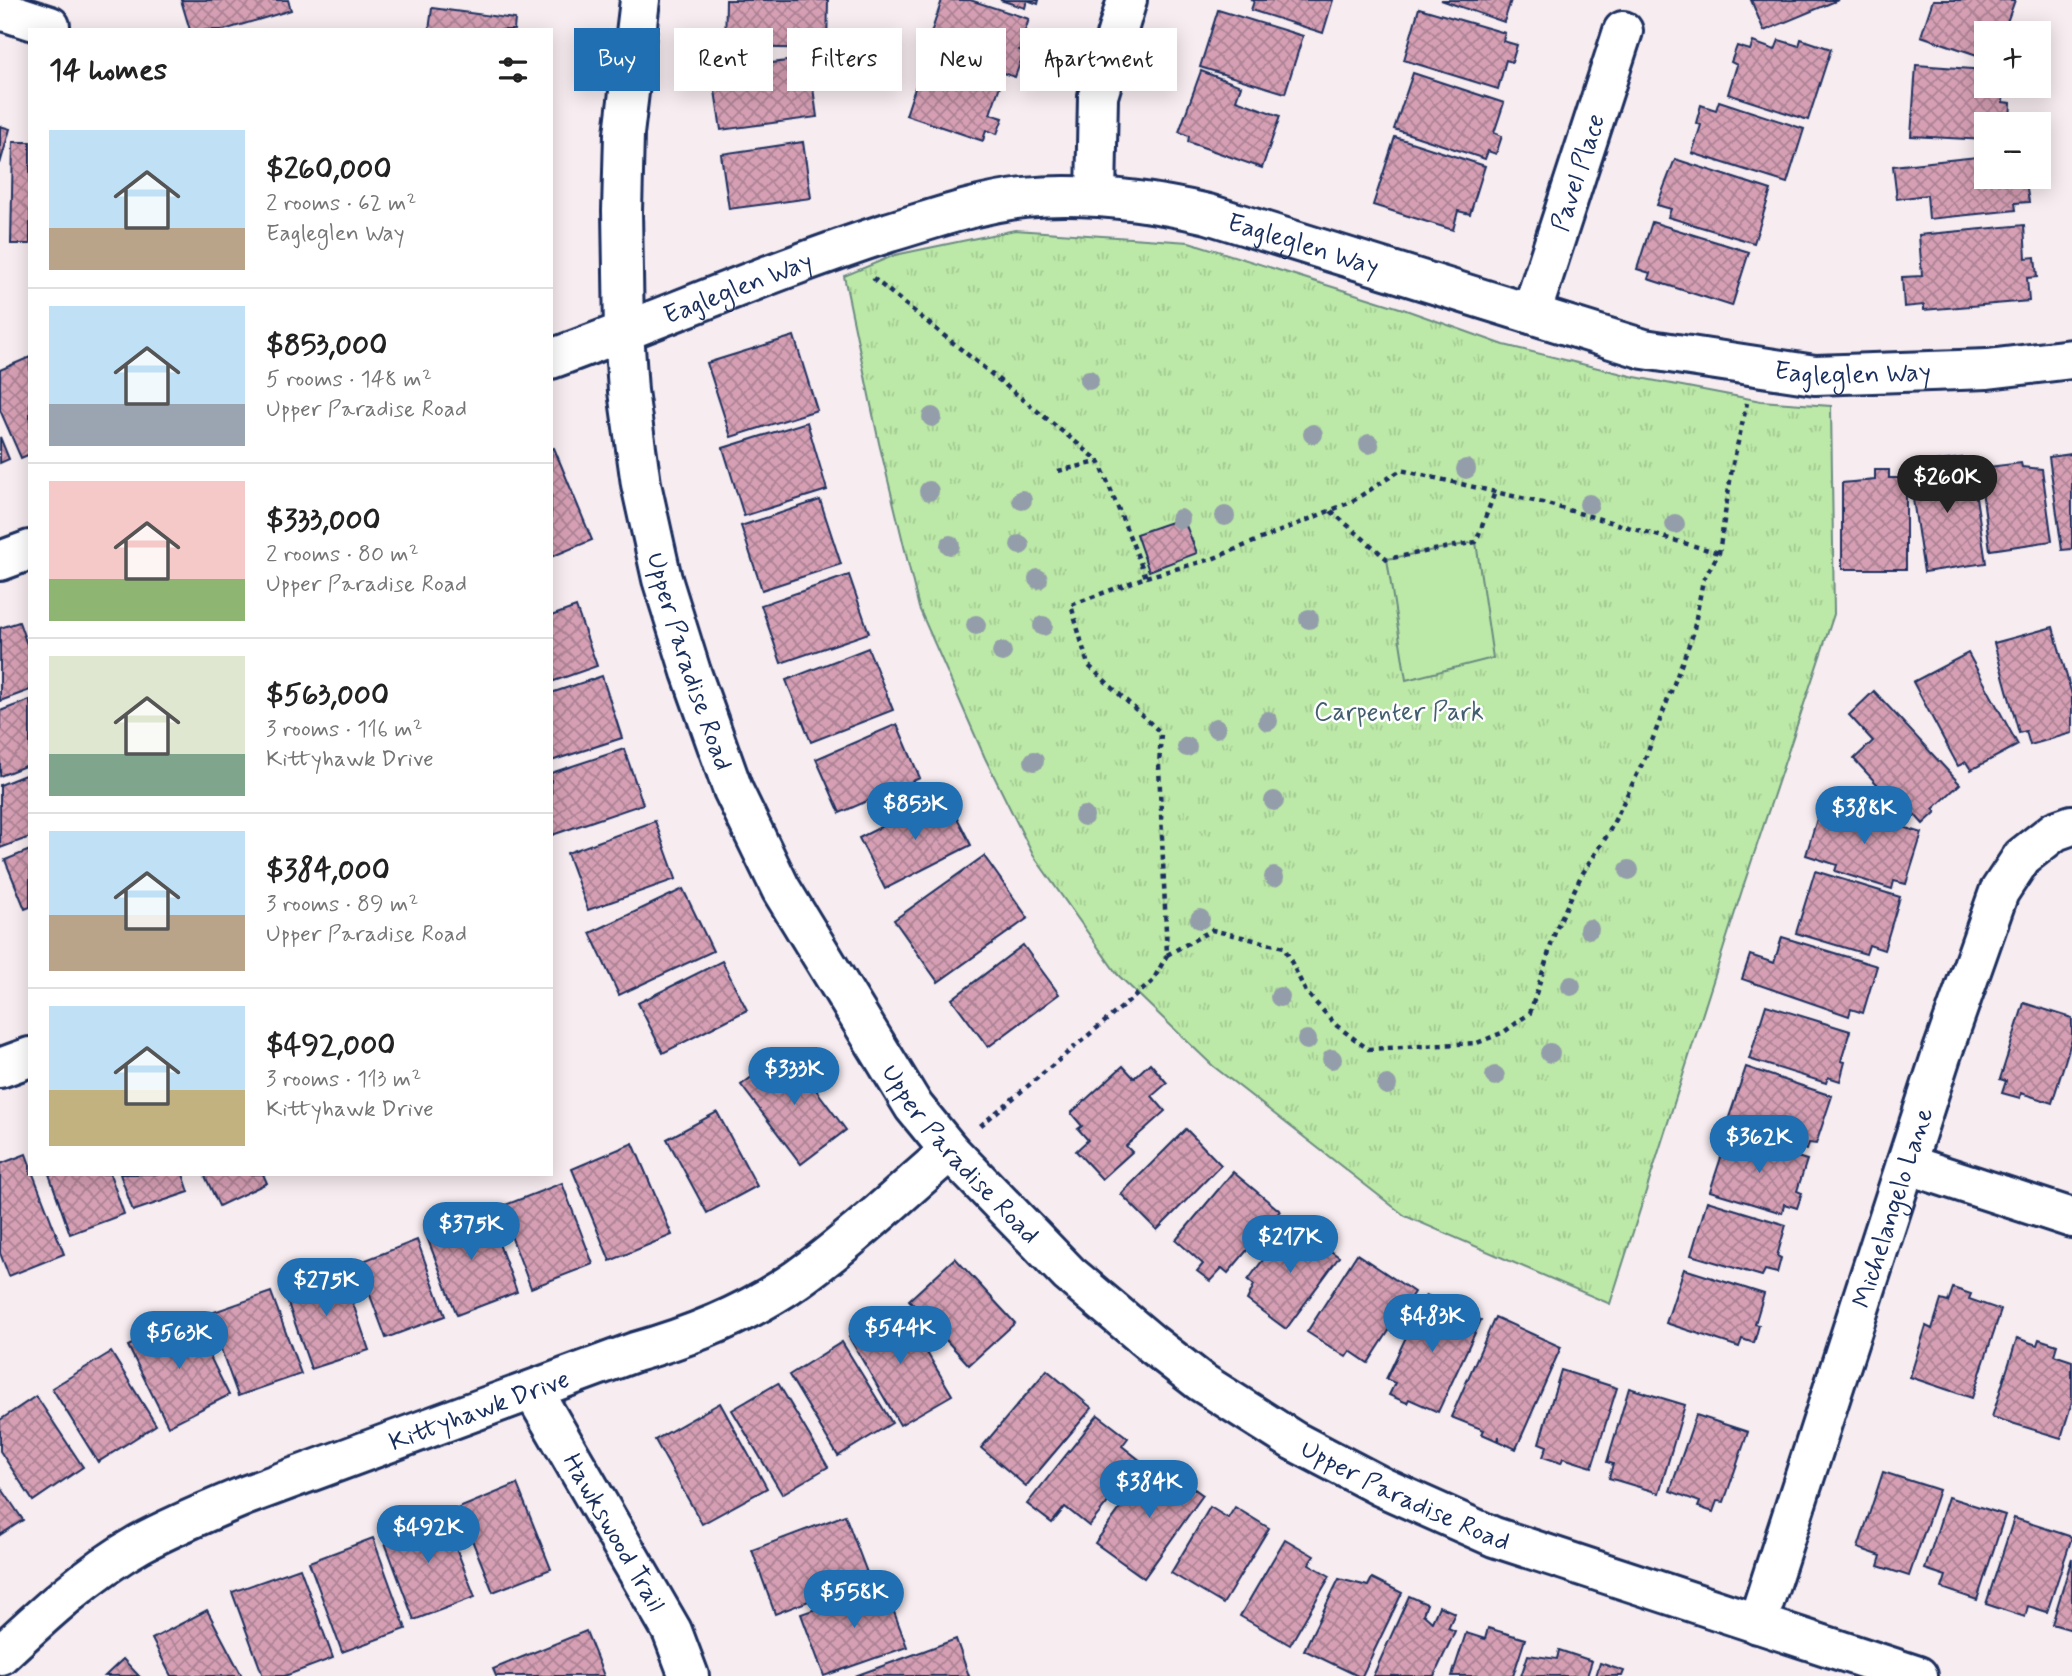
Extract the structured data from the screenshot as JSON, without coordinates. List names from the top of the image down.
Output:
{
  "streets": {
    "street": [
      "Pavel Place",
      "Eagleglen Way",
      "Upper Paradise Road",
      "Michelangelo Lane",
      "Kittyhawk Drive",
      "Hawkswood Trail"
    ]
  },
  "crossings": [
    ["Pavel Place", "Eagleglen Way"],
    ["Eagleglen Way", "Upper Paradise Road"],
    ["Upper Paradise Road", "Michelangelo Lane"],
    ["Upper Paradise Road", "Kittyhawk Drive"],
    ["Kittyhawk Drive", "Hawkswood Trail"]
  ],
  "parks": ["Carpenter Park"],
  "page": {
    "map_buttons": ["+", "−"],
    "chip": [
      "Buy",
      "Rent",
      "Filters",
      "New",
      "Apartment"
    ],
    "heading": "14 homes",
    "list": [
      {
        "name": "$260,000",
        "note": "2 rooms · 62 m² · Eagleglen Way"
      },
      {
        "name": "$853,000",
        "note": "5 rooms · 148 m² · Upper Paradise Road"
      },
      {
        "name": "$333,000",
        "note": "2 rooms · 80 m² · Upper Paradise Road"
      },
      {
        "name": "$563,000",
        "note": "3 rooms · 116 m² · Kittyhawk Drive"
      },
      {
        "name": "$384,000",
        "note": "3 rooms · 89 m² · Upper Paradise Road"
      },
      {
        "name": "$492,000",
        "note": "3 rooms · 113 m² · Kittyhawk Drive"
      }
    ],
    "price": [
      "$260K",
      "$853K",
      "$388K",
      "$333K",
      "$362K",
      "$375K",
      "$217K",
      "$275K",
      "$483K",
      "$544K",
      "$563K",
      "$384K",
      "$492K",
      "$558K"
    ]
  }
}
